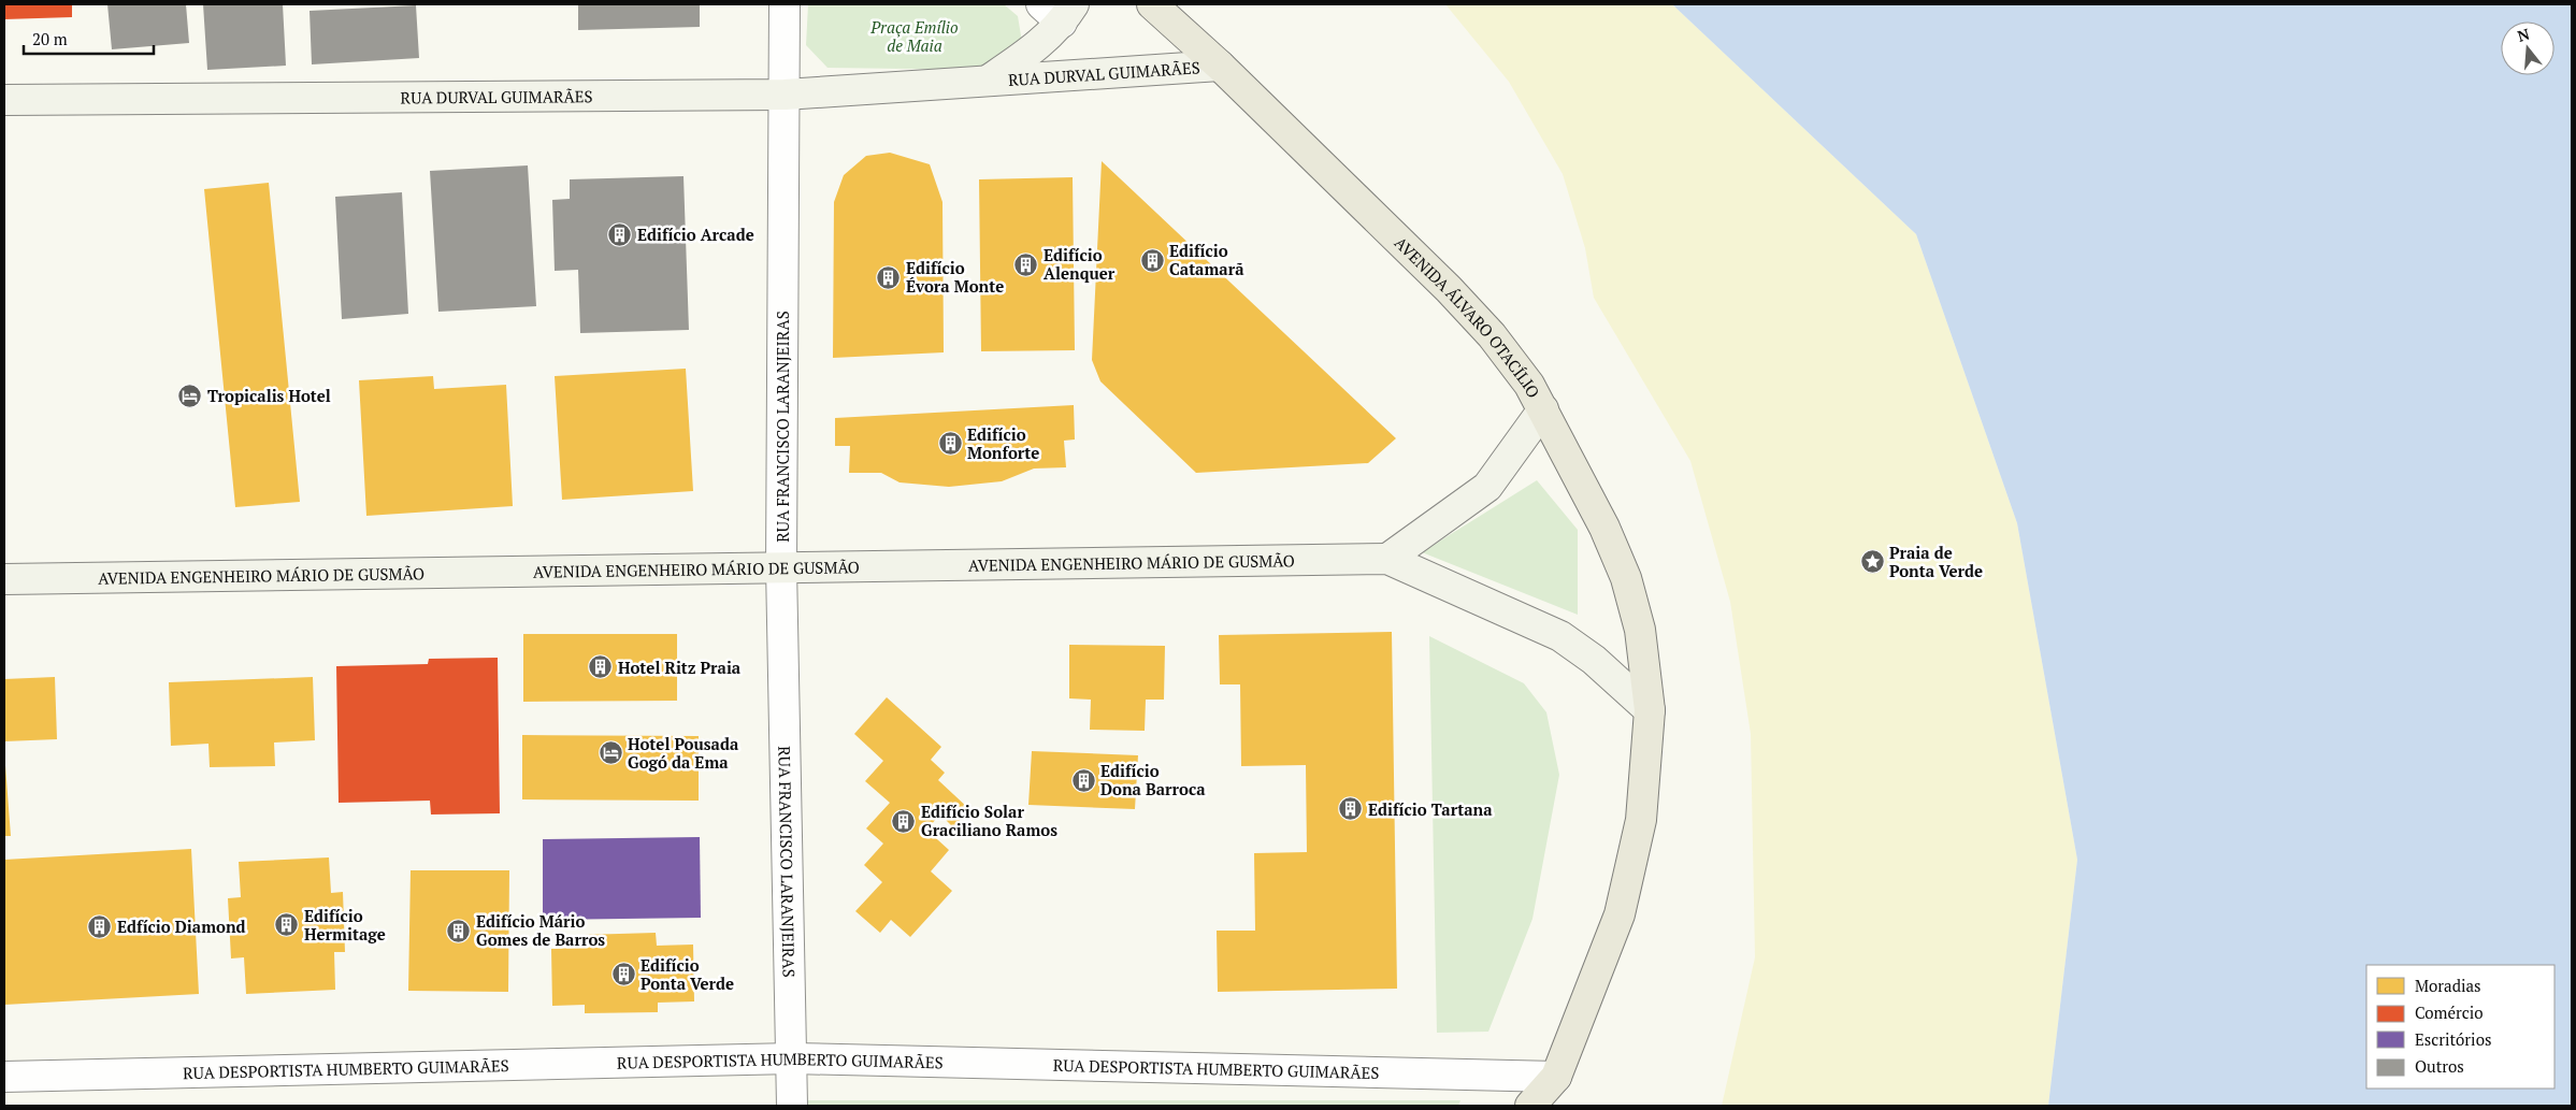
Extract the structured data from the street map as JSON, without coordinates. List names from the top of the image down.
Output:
{
  "streets": {
    "main road": ["AVENIDA ÁLVARO OTACÍLIO"],
    "street": [
      "RUA DURVAL GUIMARÃES",
      "RUA FRANCISCO LARANJEIRAS",
      "AVENIDA ENGENHEIRO MÁRIO DE GUSMÃO",
      "RUA DESPORTISTA HUMBERTO GUIMARÃES"
    ]
  },
  "crossings": [
    ["RUA DURVAL GUIMARÃES", "AVENIDA ÁLVARO OTACÍLIO"],
    ["RUA DURVAL GUIMARÃES", "RUA FRANCISCO LARANJEIRAS"],
    ["AVENIDA ÁLVARO OTACÍLIO", "AVENIDA ENGENHEIRO MÁRIO DE GUSMÃO"],
    ["AVENIDA ÁLVARO OTACÍLIO", "RUA DESPORTISTA HUMBERTO GUIMARÃES"],
    ["RUA FRANCISCO LARANJEIRAS", "AVENIDA ENGENHEIRO MÁRIO DE GUSMÃO"],
    ["RUA FRANCISCO LARANJEIRAS", "RUA DESPORTISTA HUMBERTO GUIMARÃES"]
  ],
  "parks": ["Praça Emílio de Maia"],
  "places": {
    "building": [
      "Edifício Arcade",
      "Edifício Catamarã",
      "Edifício Alenquer",
      "Edifício Évora Monte",
      "Edifício Monforte",
      "Hotel Ritz Praia",
      "Edifício Dona Barroca",
      "Edifício Tartana",
      "Edifício Solar Graciliano Ramos",
      "Edifício Hermitage",
      "Edfício Diamond",
      "Edifício Mário Gomes de Barros",
      "Edifício Ponta Verde"
    ],
    "hotel": ["Tropicalis Hotel", "Hotel Pousada Gogó da Ema"],
    "place": ["Praia de Ponta Verde"]
  },
  "legend": [
    "Moradias",
    "Comércio",
    "Escritórios",
    "Outros"
  ],
  "scale_bar": "20 m",
  "north": "top"
}
